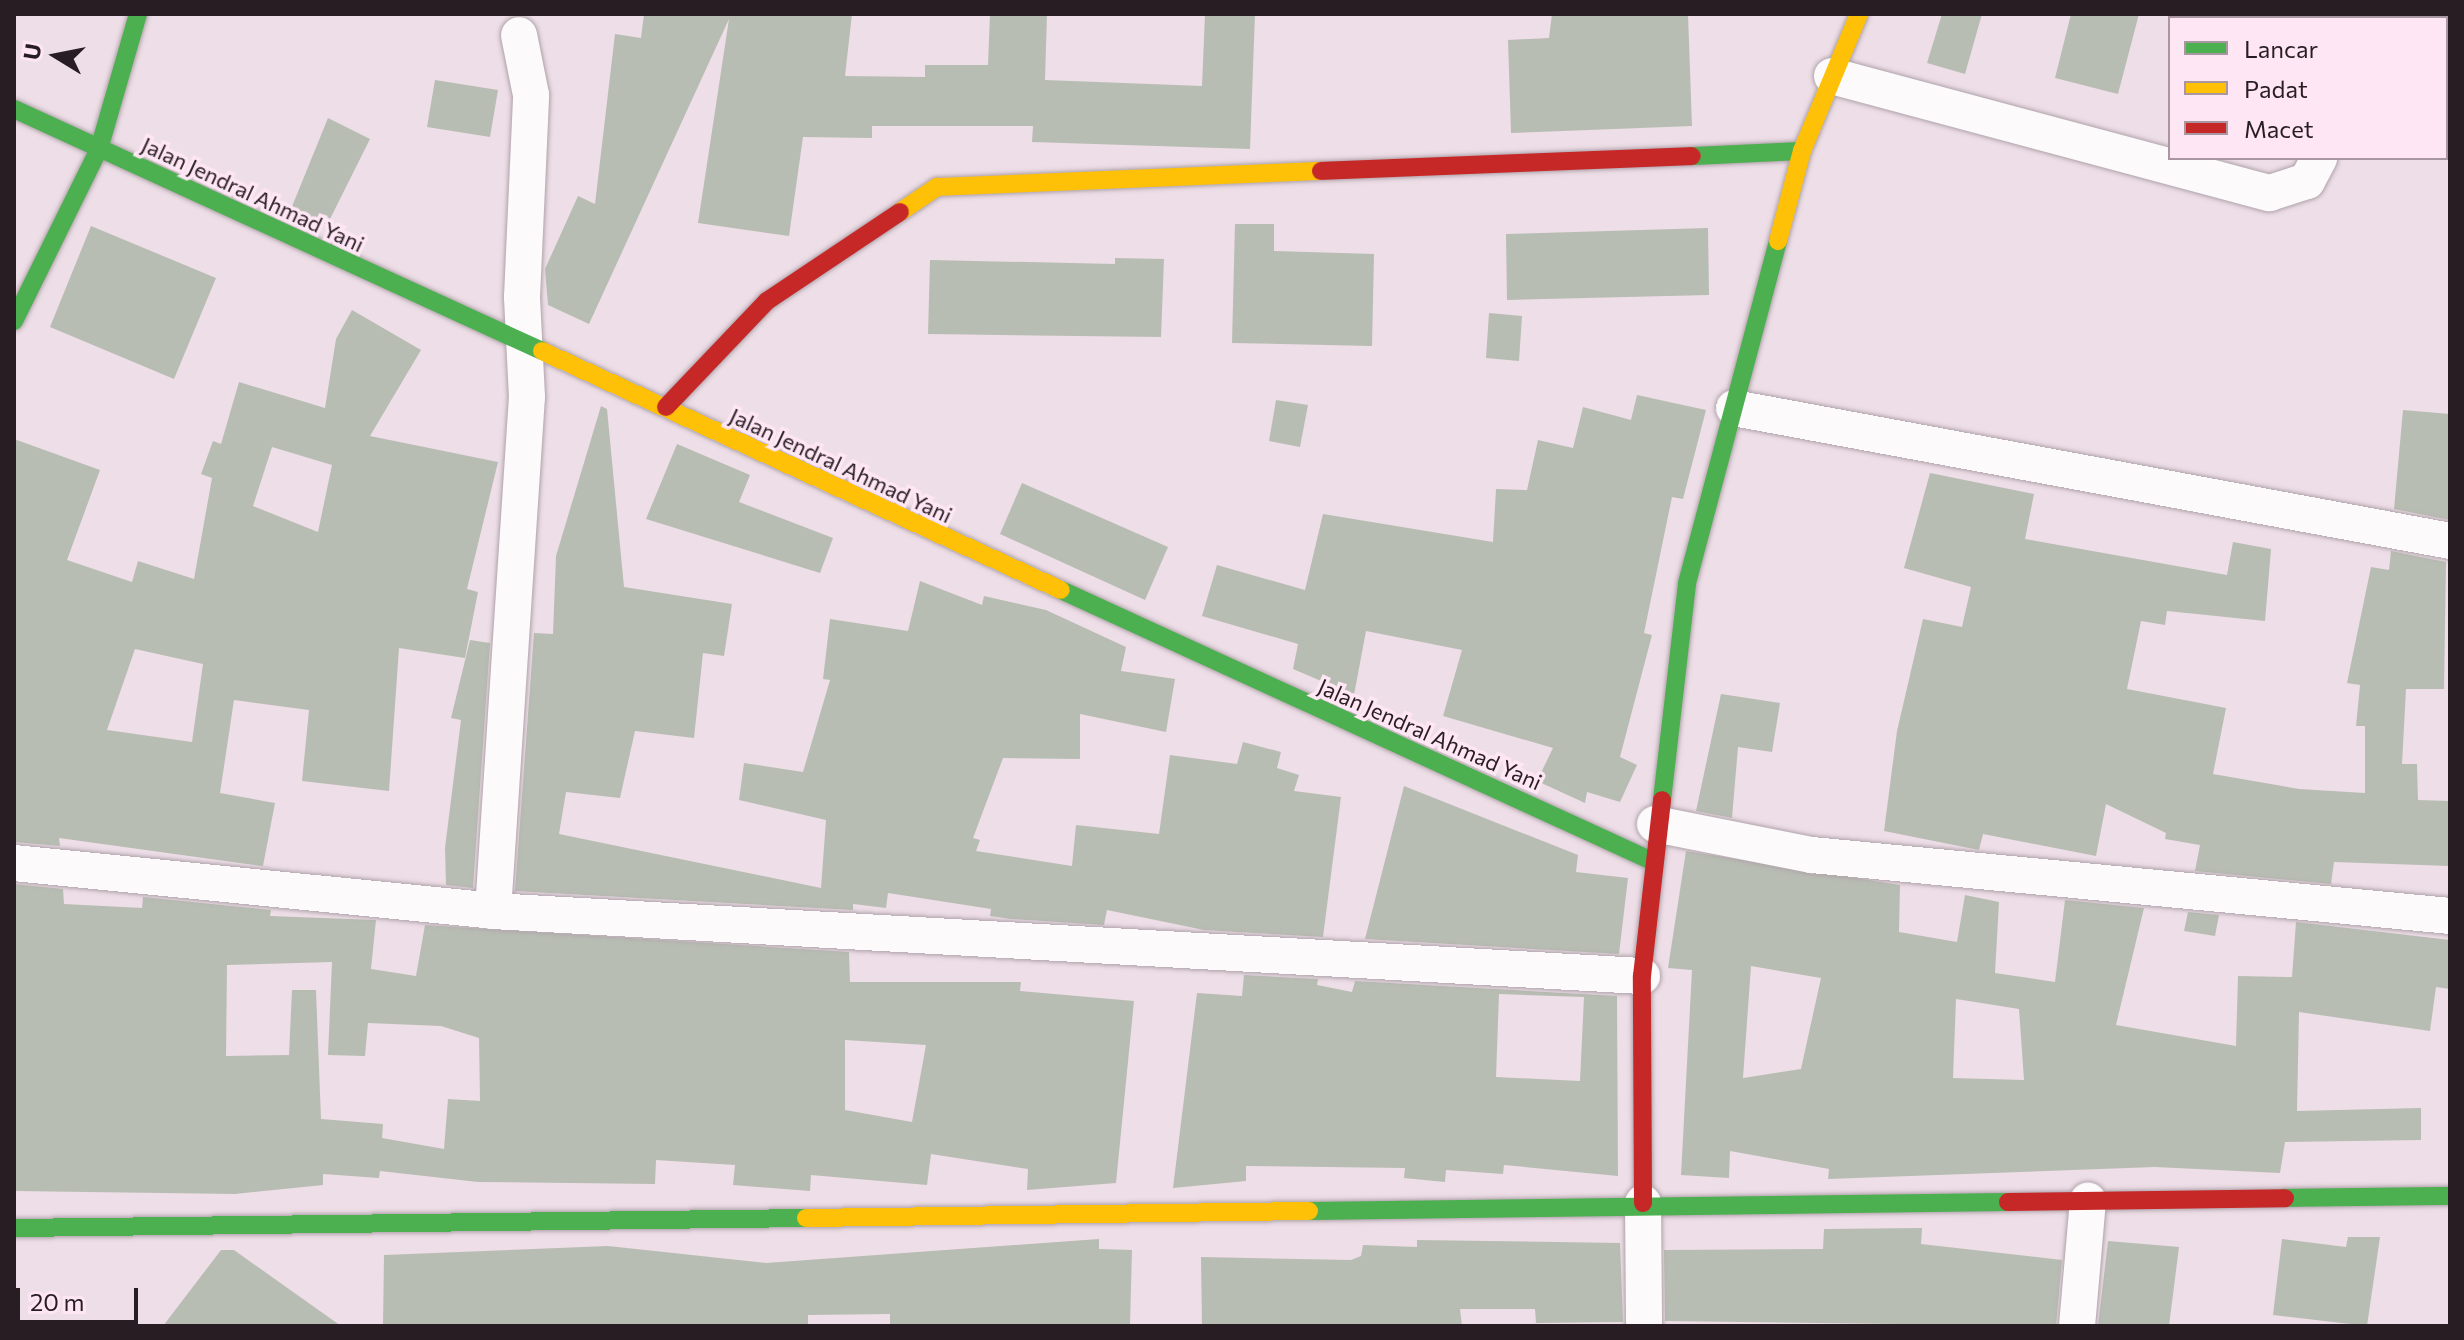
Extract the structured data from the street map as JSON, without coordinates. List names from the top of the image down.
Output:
{
  "streets": {
    "main road": ["Jalan Jendral Ahmad Yani"]
  },
  "legend": ["Lancar", "Padat", "Macet"],
  "scale_bar": "20 m",
  "north": "left"
}
